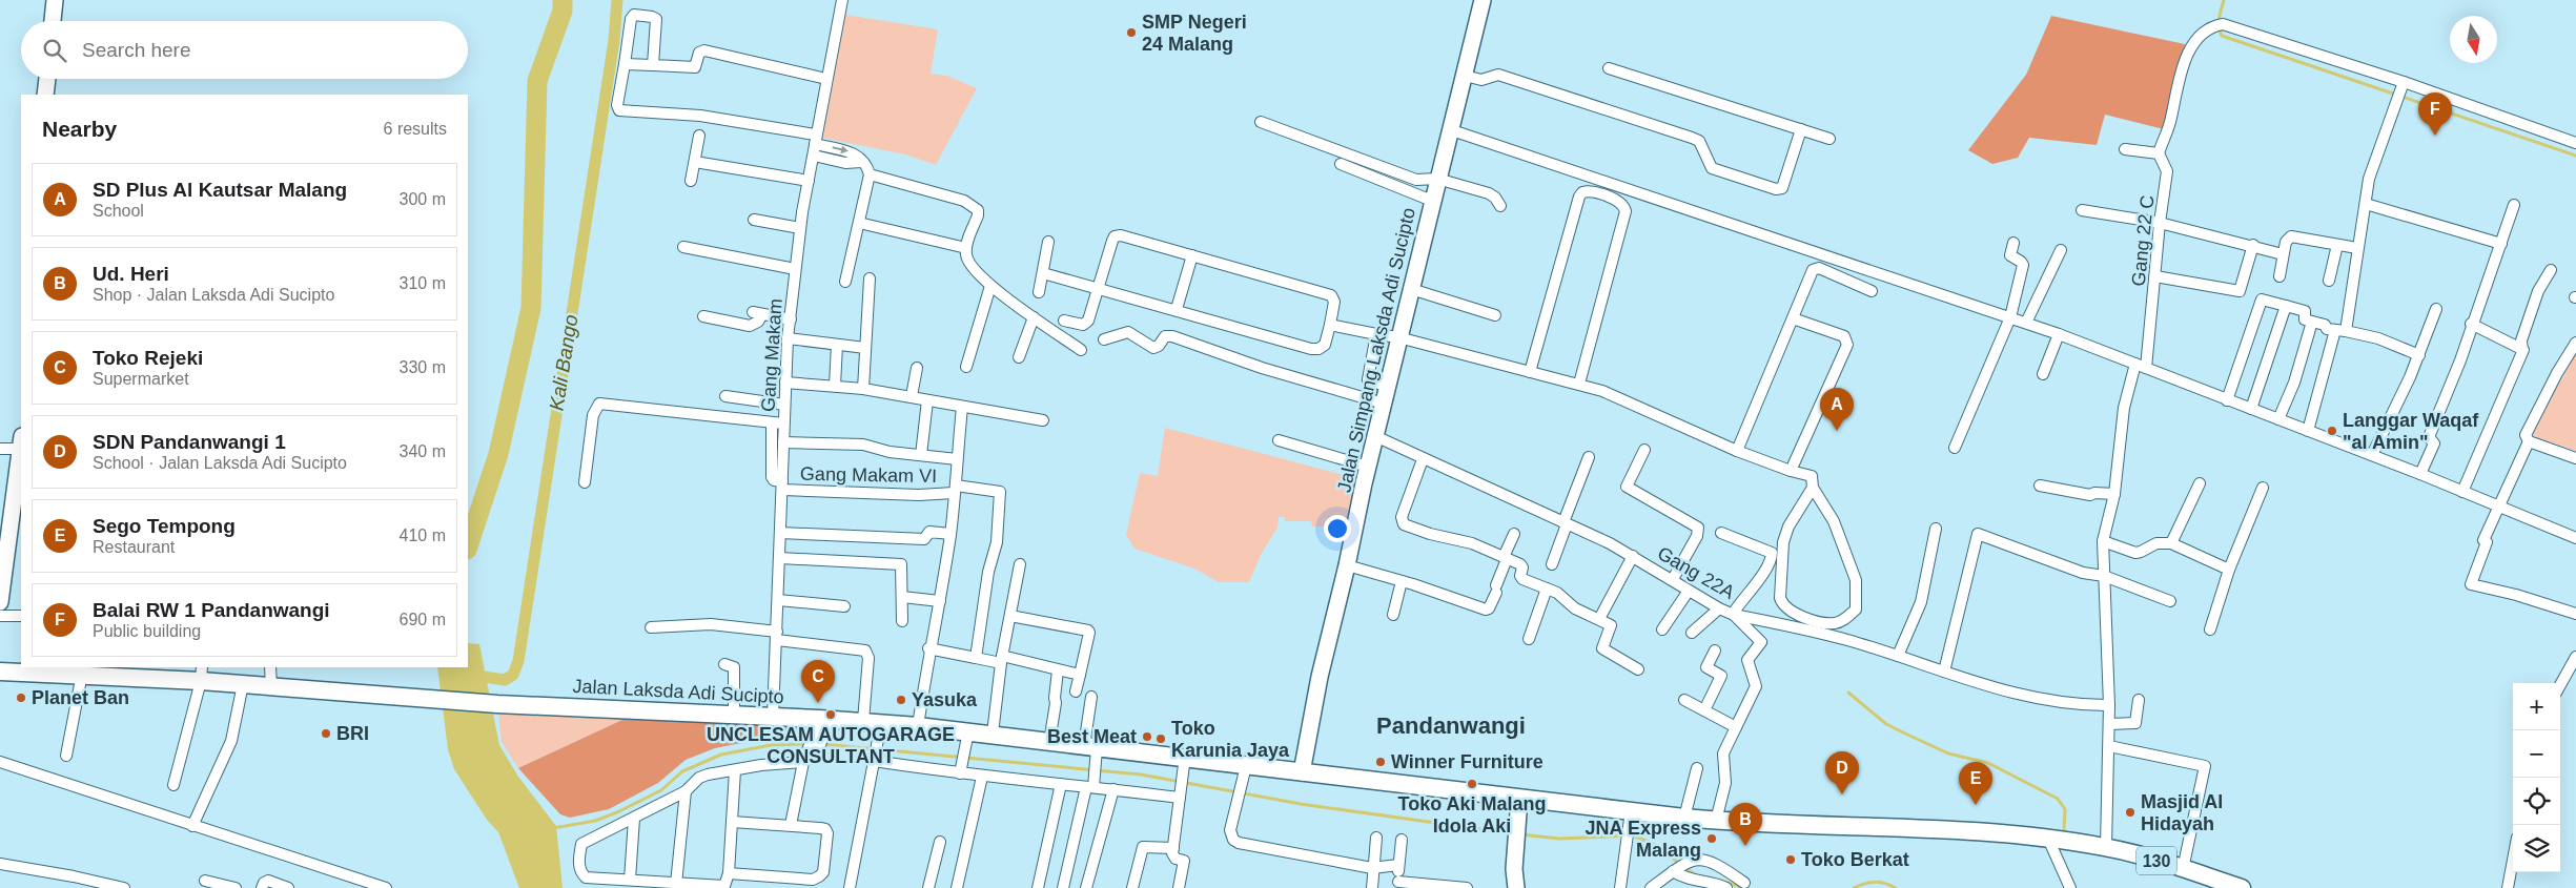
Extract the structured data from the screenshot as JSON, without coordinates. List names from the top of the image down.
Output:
{
  "streets": {
    "main road": ["Jalan Laksda Adi Sucipto", "130"],
    "street": [
      "Gang 22 C",
      "Jalan Simpang Laksda Adi Sucipto",
      "Gang Makam",
      "Gang Makam VI",
      "Gang 22A"
    ]
  },
  "crossings": [
    ["Gang 22 C", "Gang 22A"],
    ["Gang 22 C", "Jalan Laksda Adi Sucipto"],
    ["Jalan Simpang Laksda Adi Sucipto", "Gang 22A"],
    ["Jalan Simpang Laksda Adi Sucipto", "Jalan Laksda Adi Sucipto"],
    ["Gang Makam", "Gang Makam VI"],
    ["Gang Makam", "Jalan Laksda Adi Sucipto"]
  ],
  "districts": ["Pandanwangi"],
  "water": ["Kali Bango"],
  "places": [
    "SMP Negeri 24 Malang",
    "Langgar Waqaf \"al Amin\"",
    "Planet Ban",
    "Yasuka",
    "UNCLESAM AUTOGARAGE CONSULTANT",
    "BRI",
    "Best Meat",
    "Toko Karunia Jaya",
    "Winner Furniture",
    "Toko Aki Malang Idola Aki",
    "Masjid Al Hidayah",
    "JNA Express Malang",
    "Toko Berkat"
  ],
  "north": "bottom",
  "page": {
    "search": "Search here",
    "pins": [
      "F",
      "A",
      "C",
      "D",
      "E",
      "B"
    ],
    "heading": ["Nearby", "6 results"],
    "list": [
      {
        "mark": "A",
        "name": "SD Plus Al Kautsar Malang",
        "note": "School",
        "value": "300 m"
      },
      {
        "mark": "B",
        "name": "Ud. Heri",
        "note": "Shop · Jalan Laksda Adi Sucipto",
        "value": "310 m"
      },
      {
        "mark": "C",
        "name": "Toko Rejeki",
        "note": "Supermarket",
        "value": "330 m"
      },
      {
        "mark": "D",
        "name": "SDN Pandanwangi 1",
        "note": "School · Jalan Laksda Adi Sucipto",
        "value": "340 m"
      },
      {
        "mark": "E",
        "name": "Sego Tempong",
        "note": "Restaurant",
        "value": "410 m"
      },
      {
        "mark": "F",
        "name": "Balai RW 1 Pandanwangi",
        "note": "Public building",
        "value": "690 m"
      }
    ],
    "map_buttons": ["+", "−"]
  }
}
